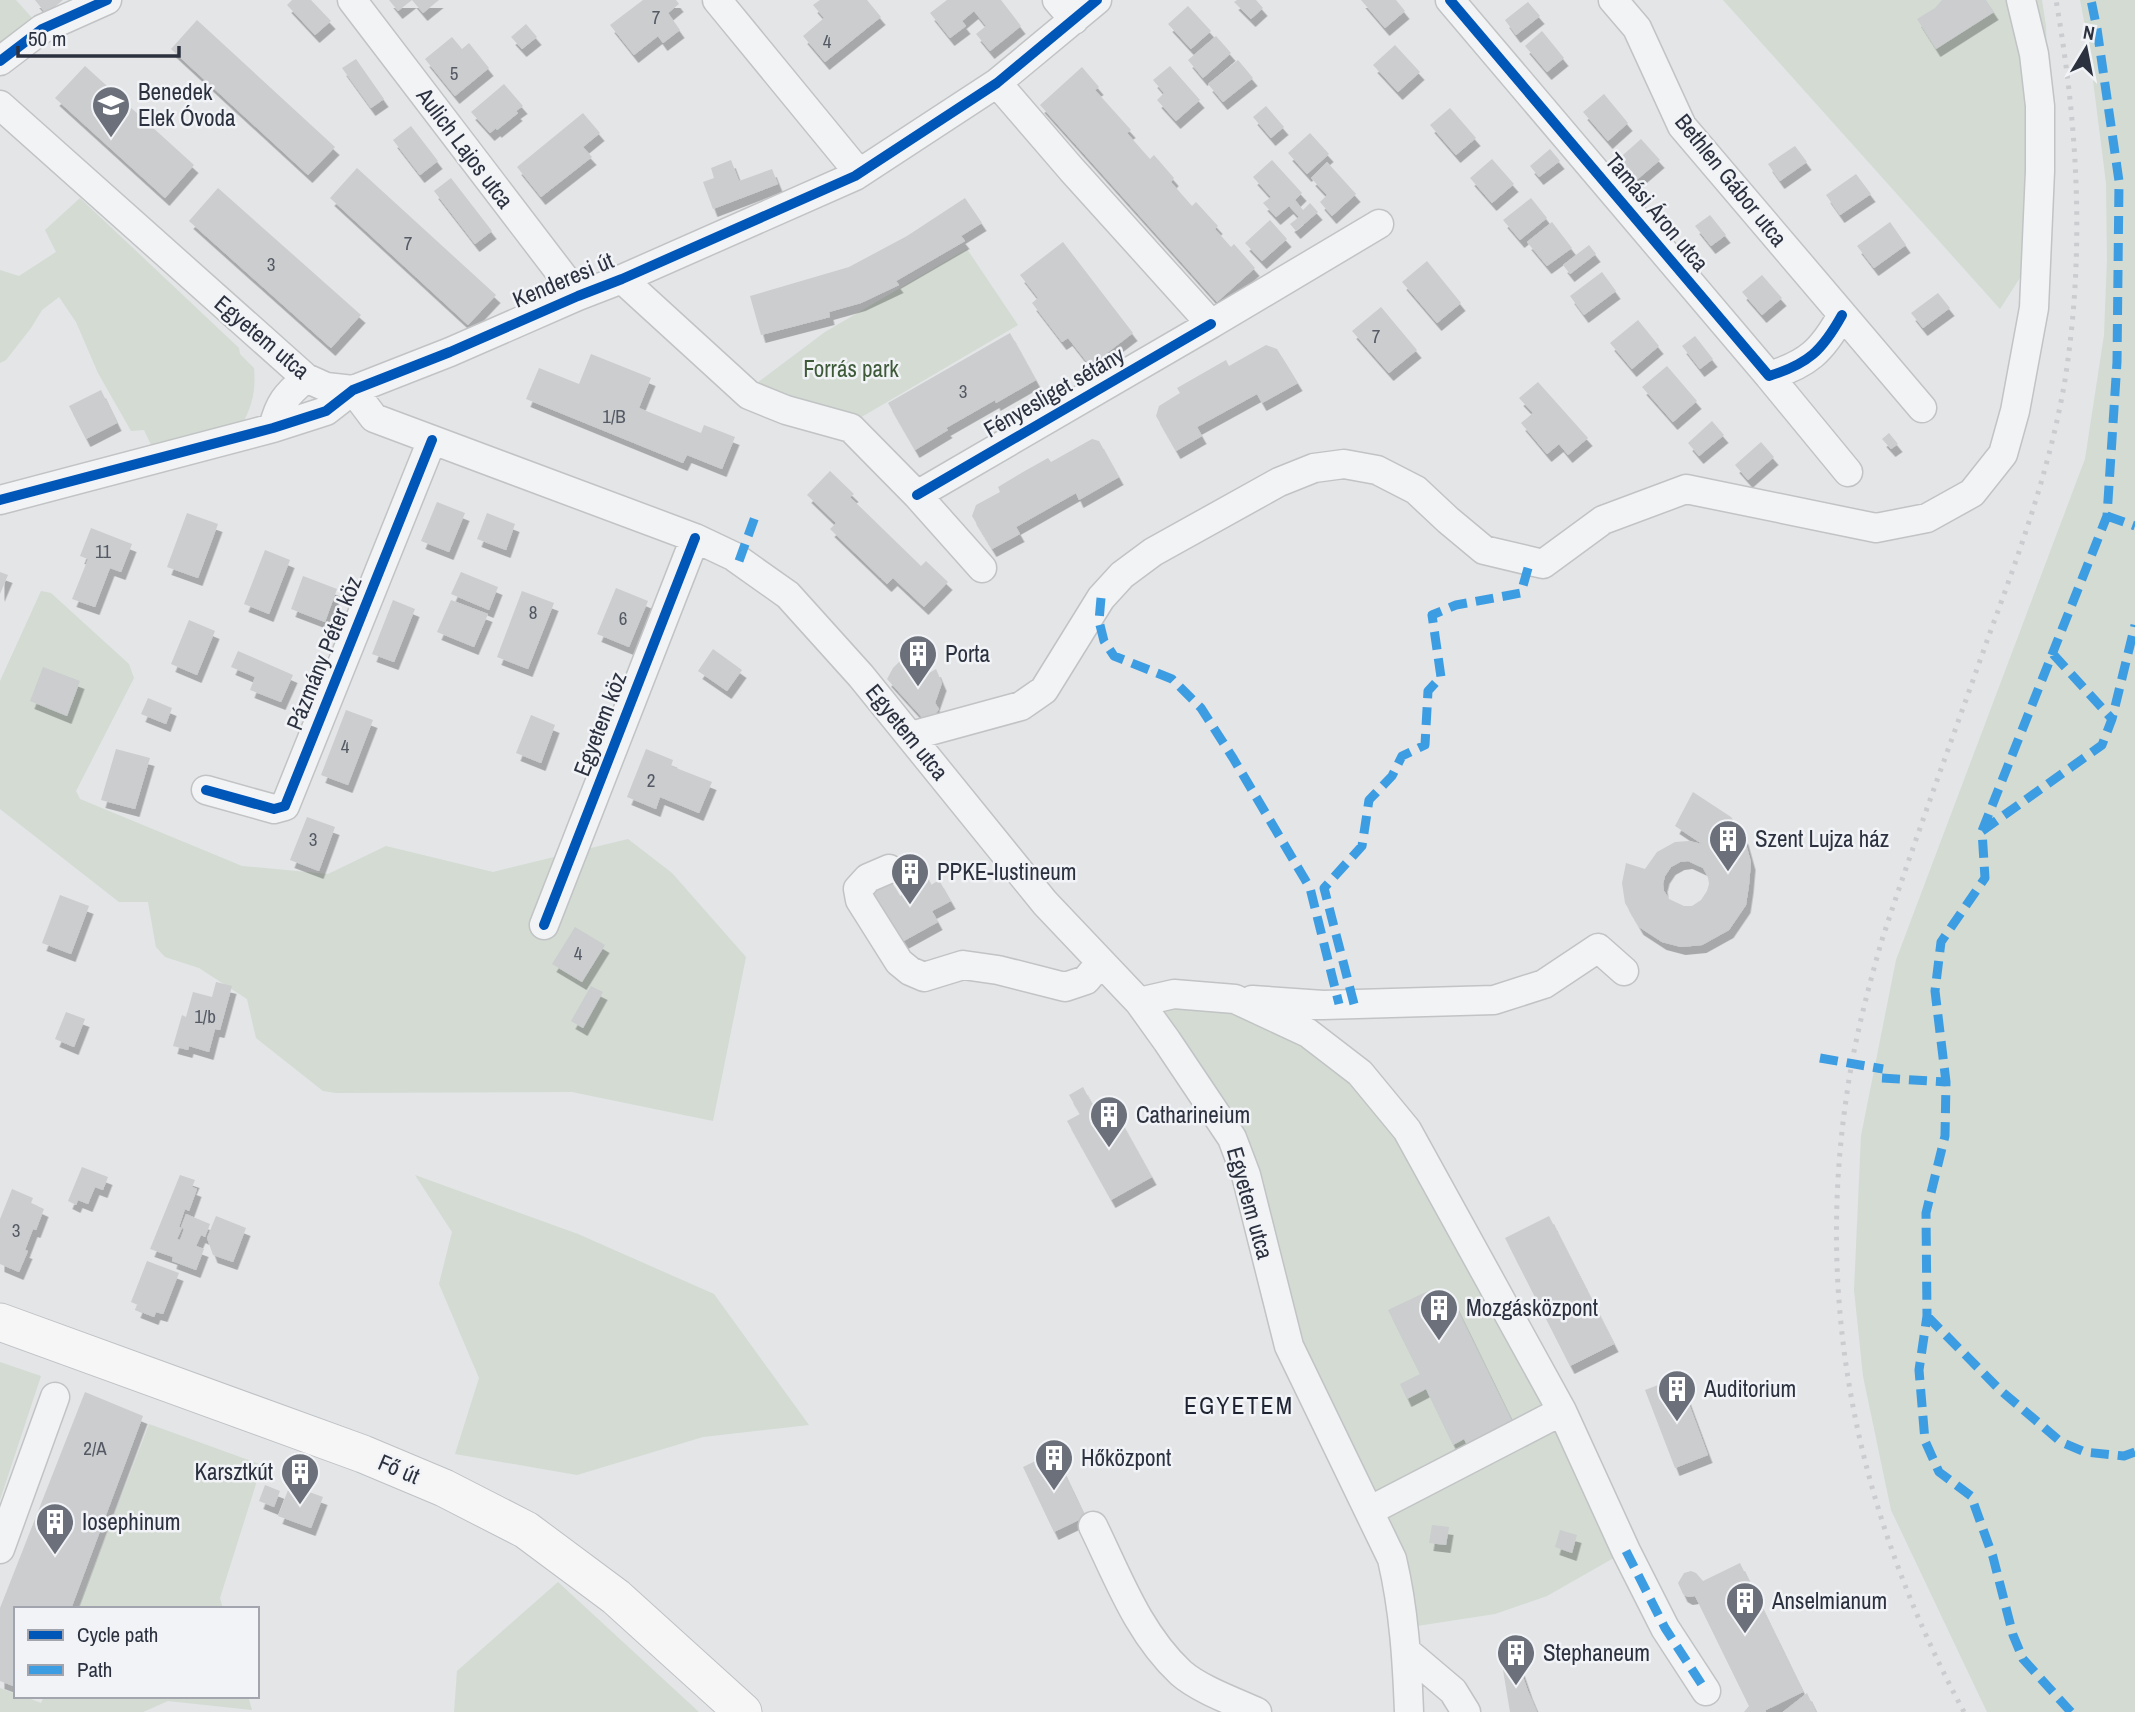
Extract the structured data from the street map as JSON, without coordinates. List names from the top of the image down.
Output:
{
  "streets": {
    "main road": ["Fő út"],
    "street": [
      "Aulich Lajos utca",
      "Bethlen Gábor utca",
      "Tamási Áron utca",
      "Kenderesi út",
      "Egyetem utca",
      "Fényesliget sétány",
      "Pázmány Péter köz",
      "Egyetem köz"
    ]
  },
  "crossings": [
    ["Aulich Lajos utca", "Kenderesi út"],
    ["Kenderesi út", "Egyetem utca"],
    ["Egyetem utca", "Pázmány Péter köz"],
    ["Egyetem utca", "Egyetem köz"]
  ],
  "districts": ["EGYETEM"],
  "parks": ["Forrás park"],
  "places": {
    "school or university": ["Benedek Elek Óvoda"],
    "building": [
      "Porta",
      "Szent Lujza ház",
      "PPKE-Iustineum",
      "Catharineium",
      "Mozgásközpont",
      "Auditorium",
      "Hőközpont",
      "Karsztkút",
      "Iosephinum",
      "Anselmianum",
      "Stephaneum"
    ]
  },
  "house_numbers": [
    "7",
    "4",
    "5",
    "7",
    "3",
    "7",
    "3",
    "1/B",
    "11",
    "8",
    "6",
    "4",
    "2",
    "3",
    "4",
    "1/b",
    "3",
    "2/A"
  ],
  "legend": ["Cycle path", "Path"],
  "scale_bar": "50 m",
  "north": "top"
}
